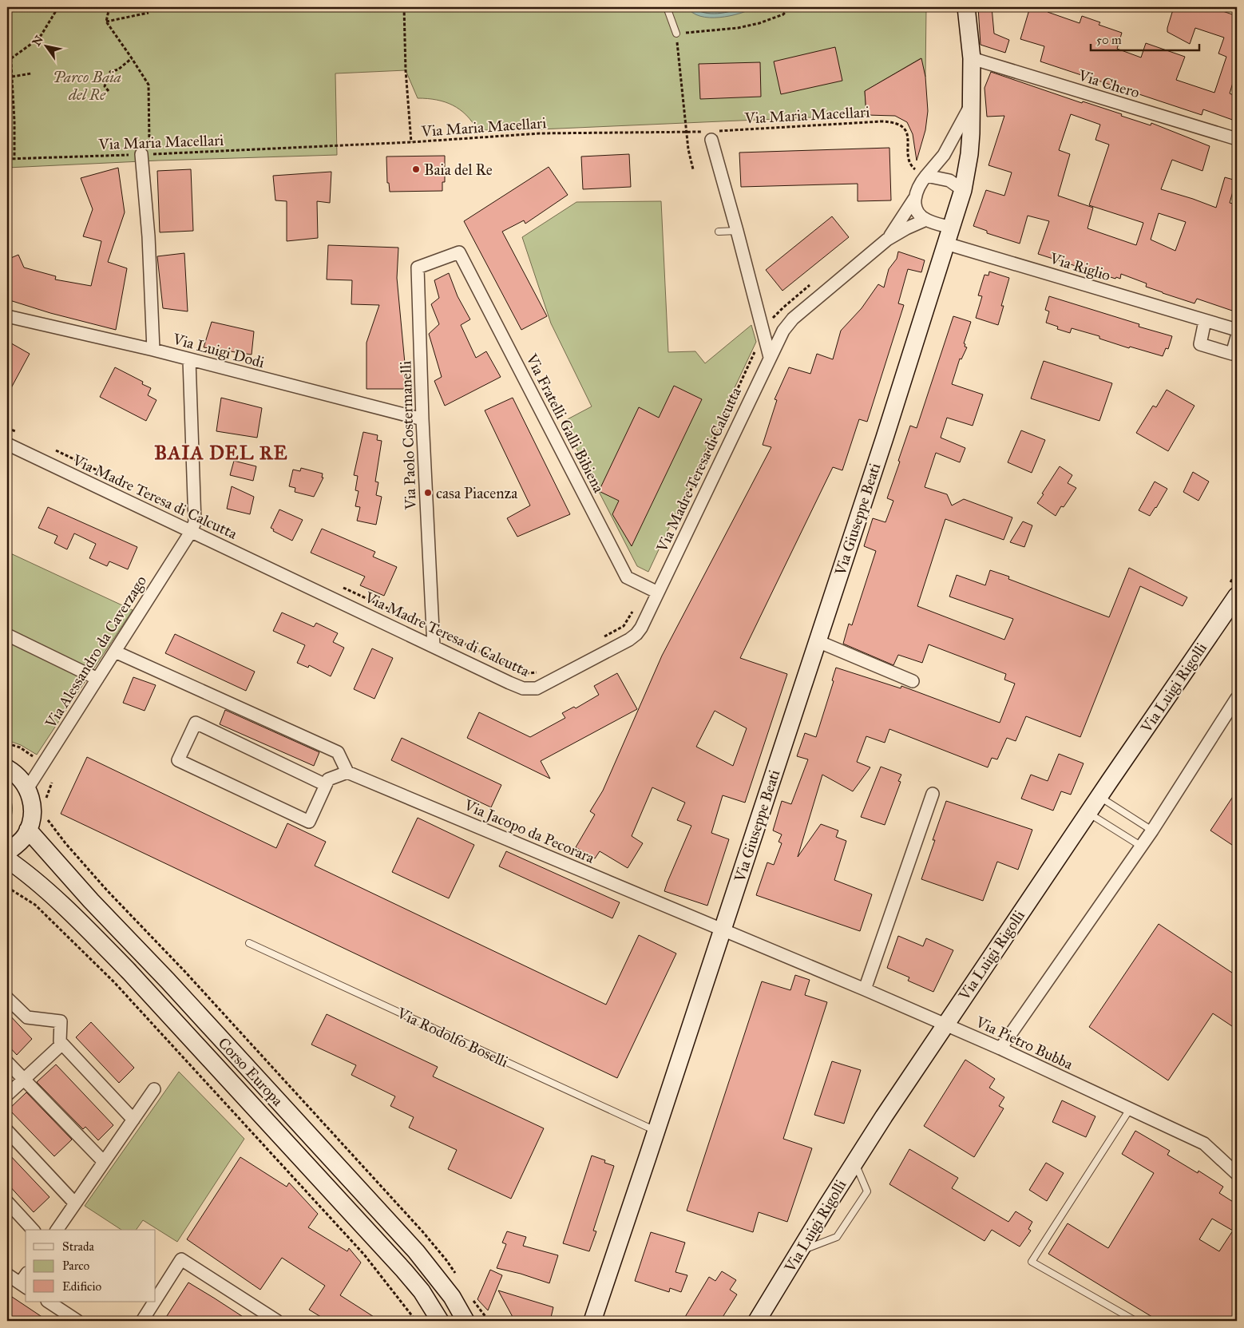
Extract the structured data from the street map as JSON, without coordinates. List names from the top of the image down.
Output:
{
  "streets": {
    "main road": ["Via Giuseppe Beati", "Via Luigi Rigolli", "Corso Europa"],
    "street": [
      "Via Chero",
      "Via Riglio",
      "Via Luigi Dodi",
      "Via Fratelli Galli Bibiena",
      "Via Paolo Costermanelli",
      "Via Madre Teresa di Calcutta",
      "Via Alessandro da Caverzago",
      "Via Jacopo da Pecorara",
      "Via Pietro Bubba"
    ],
    "lane": ["Via Rodolfo Boselli"],
    "path": ["Via Maria Macellari"]
  },
  "crossings": [
    ["Via Chero", "Via Giuseppe Beati"],
    ["Via Riglio", "Via Giuseppe Beati"],
    ["Via Luigi Dodi", "Via Paolo Costermanelli"],
    ["Via Fratelli Galli Bibiena", "Via Paolo Costermanelli"],
    ["Via Fratelli Galli Bibiena", "Via Madre Teresa di Calcutta"],
    ["Via Paolo Costermanelli", "Via Madre Teresa di Calcutta"],
    ["Via Madre Teresa di Calcutta", "Via Giuseppe Beati"],
    ["Via Madre Teresa di Calcutta", "Via Alessandro da Caverzago"],
    ["Via Giuseppe Beati", "Via Jacopo da Pecorara"],
    ["Via Giuseppe Beati", "Via Pietro Bubba"],
    ["Via Luigi Rigolli", "Via Pietro Bubba"],
    ["Via Jacopo da Pecorara", "Via Pietro Bubba"]
  ],
  "districts": ["BAIA DEL RE"],
  "parks": ["Parco Baia del Re"],
  "places": ["Baia del Re", "casa Piacenza"],
  "legend": ["Strada", "Parco", "Edificio"],
  "scale_bar": "50 m",
  "north": "top left"
}
